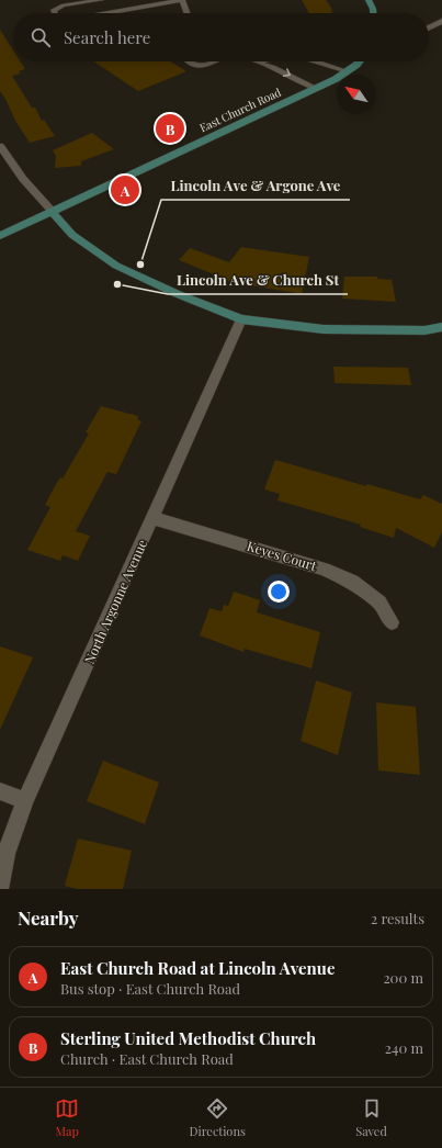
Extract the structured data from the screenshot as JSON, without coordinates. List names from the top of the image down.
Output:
{
  "streets": {
    "street": ["East Church Road", "Keyes Court", "North Argonne Avenue"]
  },
  "crossings": [
    ["Keyes Court", "North Argonne Avenue"]
  ],
  "places": ["Lincoln Ave & Argone Ave", "Lincoln Ave & Church St"],
  "north": "top left",
  "page": {
    "search": "Search here",
    "pins": ["B", "A"],
    "heading": ["Nearby", "2 results"],
    "list": [
      {
        "mark": "A",
        "name": "East Church Road at Lincoln Avenue",
        "note": "Bus stop · East Church Road",
        "value": "200 m"
      },
      {
        "mark": "B",
        "name": "Sterling United Methodist Church",
        "note": "Church · East Church Road",
        "value": "240 m"
      }
    ],
    "nav": ["Map", "Directions", "Saved"]
  }
}
